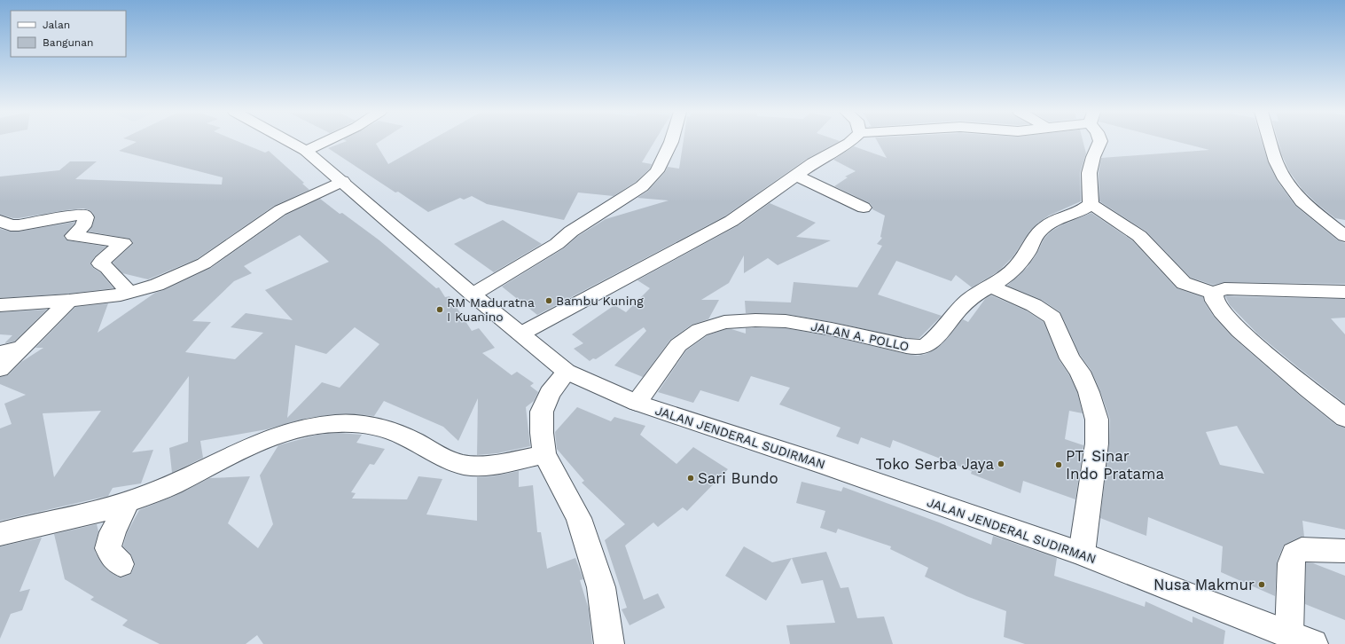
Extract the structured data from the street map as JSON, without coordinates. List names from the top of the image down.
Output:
{
  "streets": {
    "street": ["JALAN A. POLLO", "JALAN JENDERAL SUDIRMAN"]
  },
  "crossings": [
    ["JALAN A. POLLO", "JALAN JENDERAL SUDIRMAN"]
  ],
  "places": [
    "Bambu Kuning",
    "RM Maduratna I Kuanino",
    "Toko Serba Jaya",
    "PT. Sinar Indo Pratama",
    "Sari Bundo",
    "Nusa Makmur"
  ],
  "legend": ["Jalan", "Bangunan"]
}
